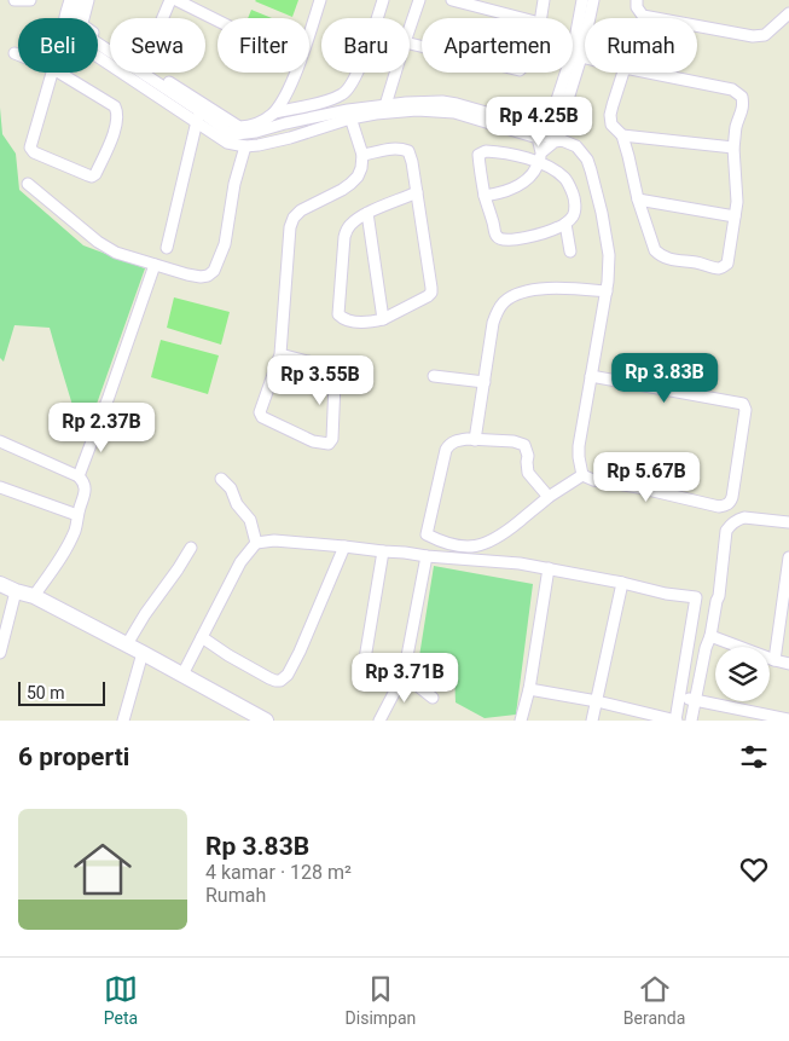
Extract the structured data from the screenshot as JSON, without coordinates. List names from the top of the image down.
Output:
{
  "scale_bar": "50 m",
  "page": {
    "chip": [
      "Beli",
      "Sewa",
      "Filter",
      "Baru",
      "Apartemen",
      "Rumah"
    ],
    "price": [
      "Rp 4.25B",
      "Rp 3.83B",
      "Rp 3.55B",
      "Rp 2.37B",
      "Rp 5.67B",
      "Rp 3.71B"
    ],
    "scale": "50 m",
    "heading": "6 properti",
    "list": [
      {
        "name": "Rp 3.83B",
        "note": "4 kamar · 128 m² · Rumah"
      }
    ],
    "tabs": ["Peta", "Disimpan", "Beranda"]
  }
}
